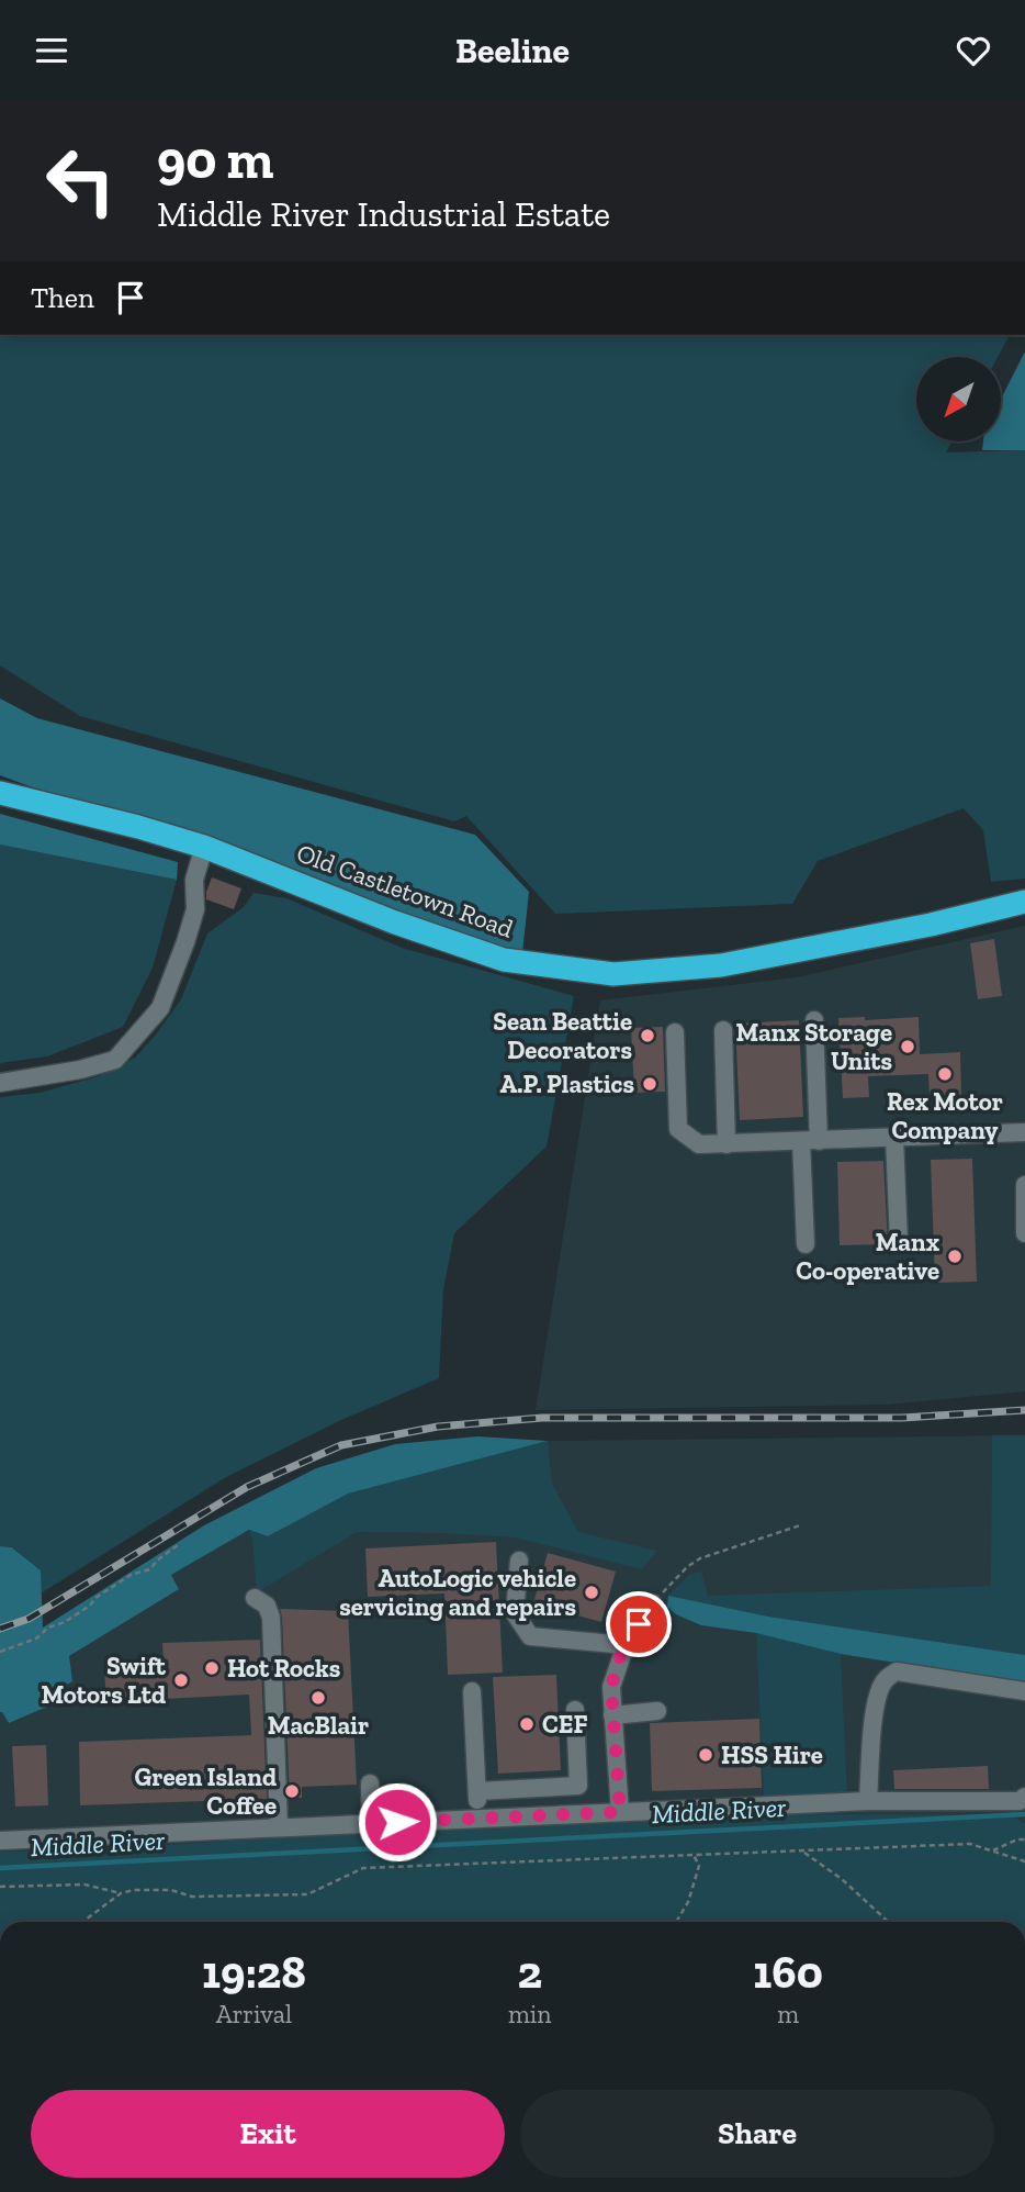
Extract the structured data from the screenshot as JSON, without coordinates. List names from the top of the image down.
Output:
{
  "streets": {
    "highway": ["Old Castletown Road"]
  },
  "water": ["Middle River"],
  "places": [
    "Sean Beattie Decorators",
    "Manx Storage Units",
    "Rex Motor Company",
    "A.P. Plastics",
    "Manx Co-operative",
    "AutoLogic vehicle servicing and repairs",
    "Hot Rocks",
    "Swift Motors Ltd",
    "MacBlair",
    "CEF",
    "HSS Hire",
    "Green Island Coffee"
  ],
  "north": "bottom left",
  "page": {
    "header": "Beeline",
    "turn": ["90 m", "Middle River Industrial Estate"],
    "then": "Then",
    "eta": [
      "19:28",
      "Arrival",
      "2",
      "min",
      "160",
      "m"
    ],
    "buttons": ["Exit", "Share"]
  }
}
